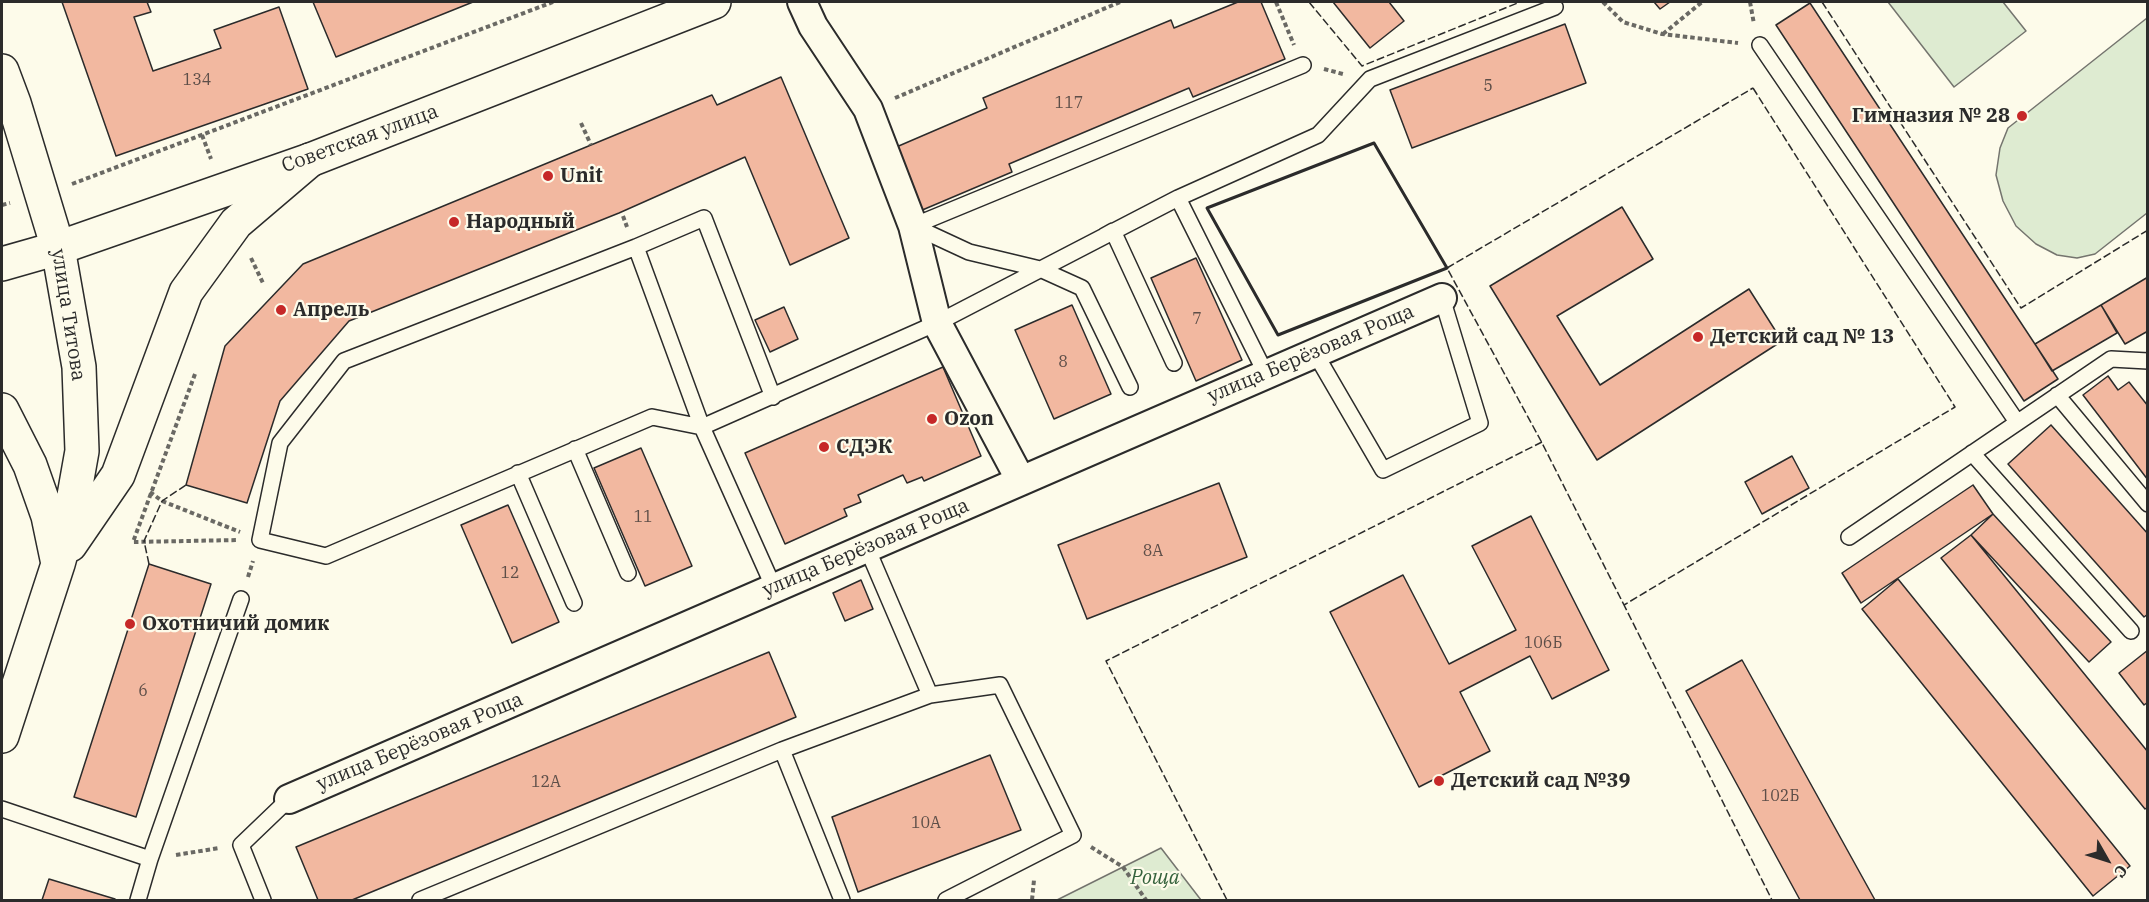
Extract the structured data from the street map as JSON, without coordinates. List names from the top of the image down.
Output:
{
  "streets": {
    "main road": ["Советская улица", "улица Титова"],
    "street": ["улица Берёзовая Роща"]
  },
  "crossings": [
    ["Советская улица", "улица Титова"]
  ],
  "parks": ["Роща"],
  "places": [
    "Гимназия № 28",
    "Unit",
    "Народный",
    "Апрель",
    "Детский сад № 13",
    "Ozon",
    "СДЭК",
    "Охотничий домик",
    "Детский сад №39"
  ],
  "house_numbers": [
    "134",
    "5",
    "117",
    "7",
    "8",
    "11",
    "8А",
    "12",
    "106Б",
    "6",
    "12А",
    "102Б",
    "10А"
  ],
  "north": "bottom right"
}
